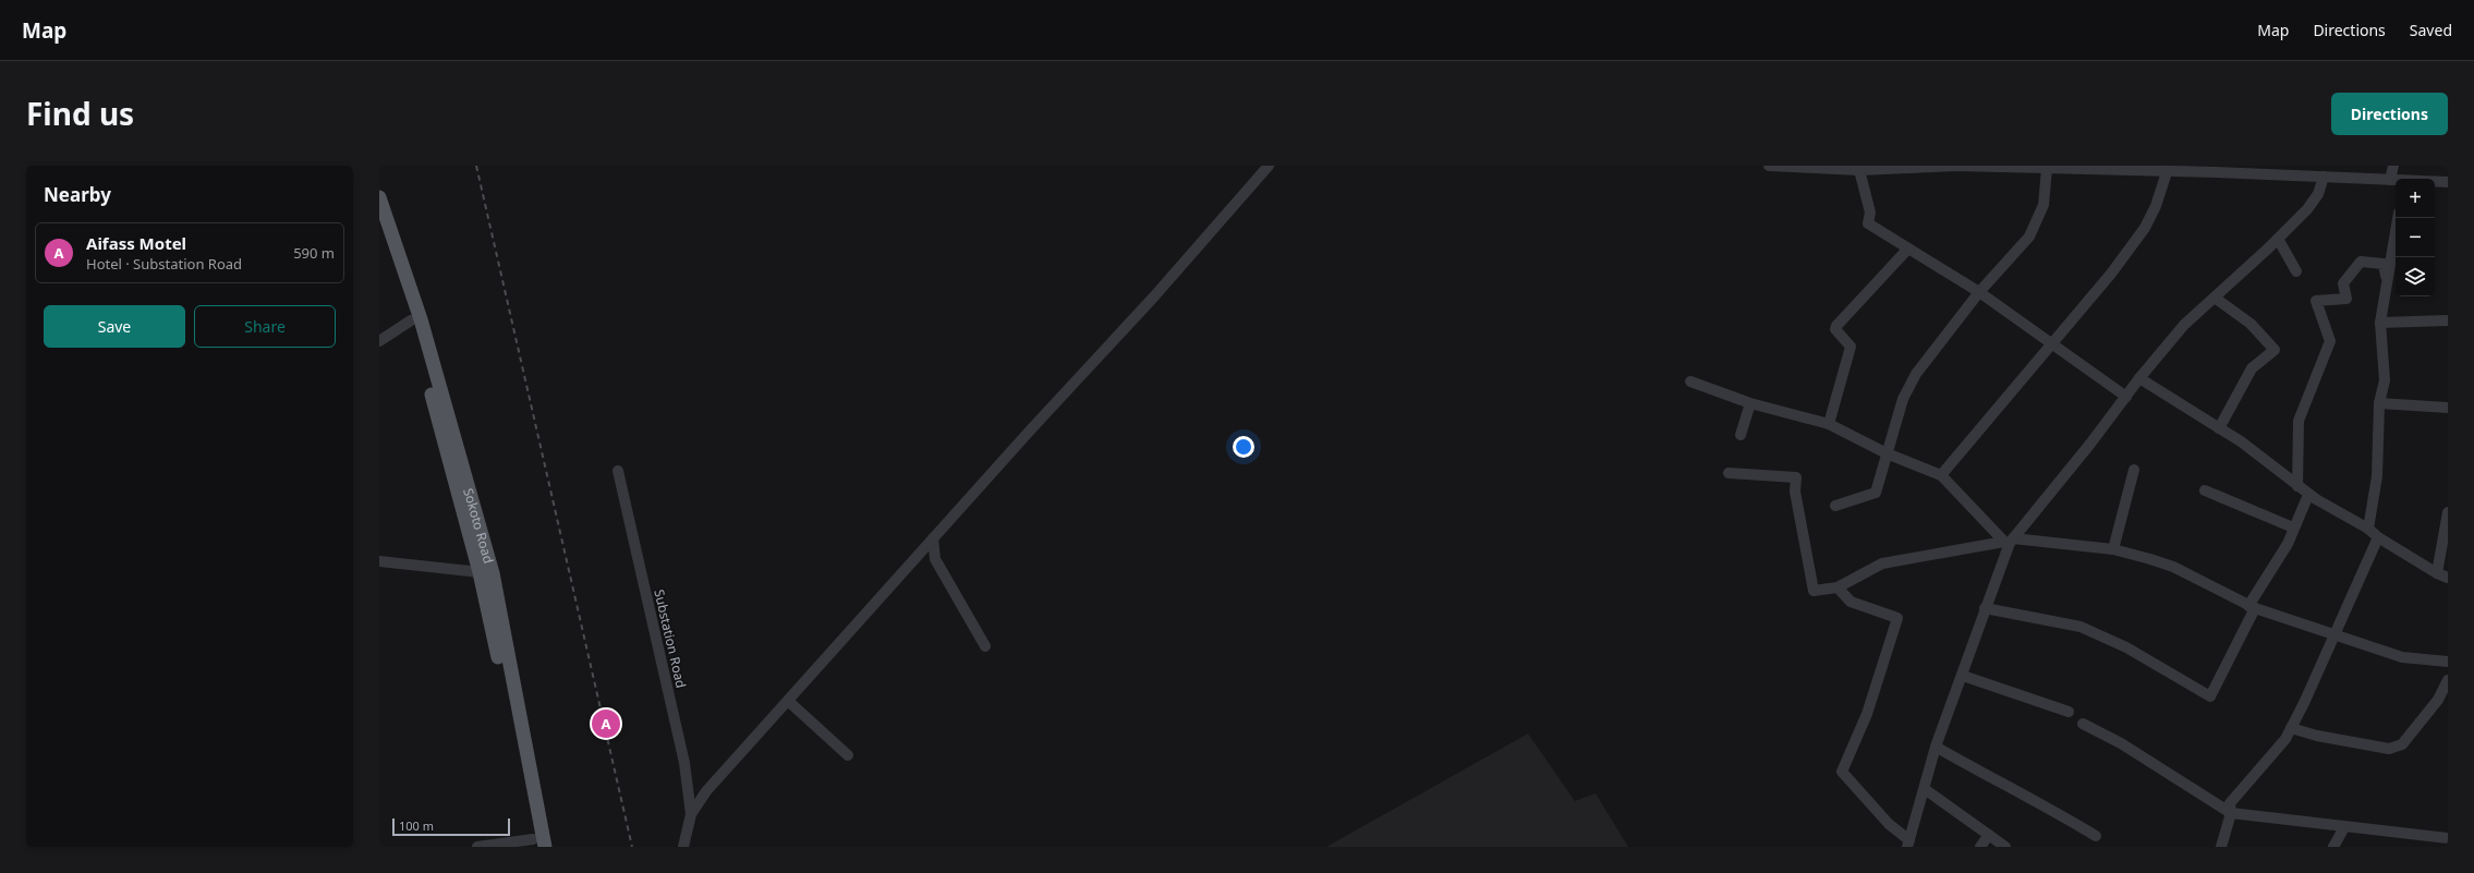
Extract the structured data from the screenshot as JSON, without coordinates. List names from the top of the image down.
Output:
{
  "streets": {
    "main road": ["Sokoto Road"],
    "street": ["Substation Road"]
  },
  "scale_bar": "100 m",
  "page": {
    "header": "Map",
    "nav": ["Map", "Directions", "Saved"],
    "title": "Find us",
    "buttons": [
      "Directions",
      ["Save", "Share"]
    ],
    "heading": "Nearby",
    "map_buttons": ["+", "−"],
    "list": [
      {
        "mark": "A",
        "name": "Aifass Motel",
        "note": "Hotel · Substation Road",
        "value": "590 m"
      }
    ],
    "pins": "A",
    "scale": "100 m"
  }
}
